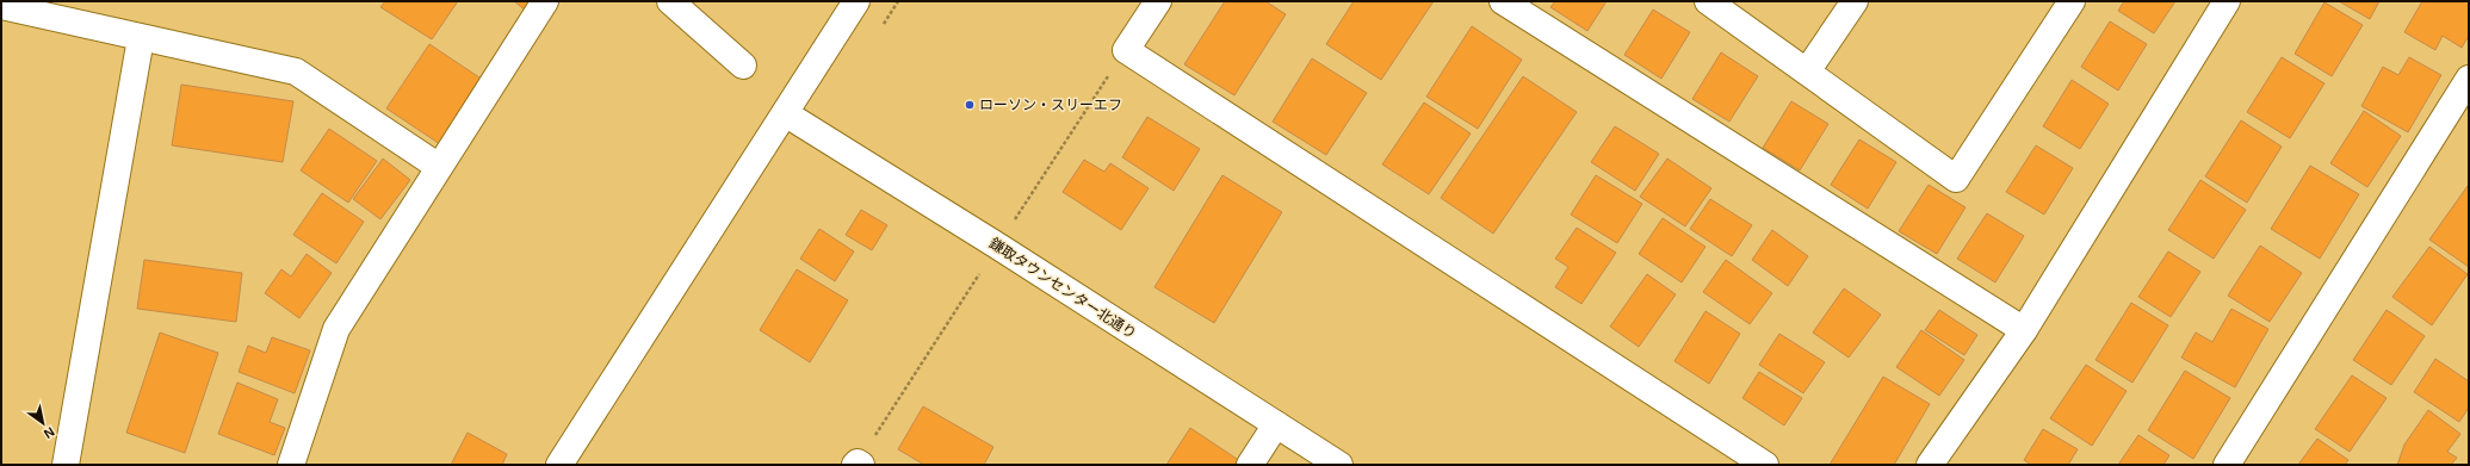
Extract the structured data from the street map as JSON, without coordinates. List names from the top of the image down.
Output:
{
  "streets": {
    "street": ["鎌取タウンセンター北通り"]
  },
  "places": ["ローソン・スリーエフ"],
  "north": "bottom right"
}
